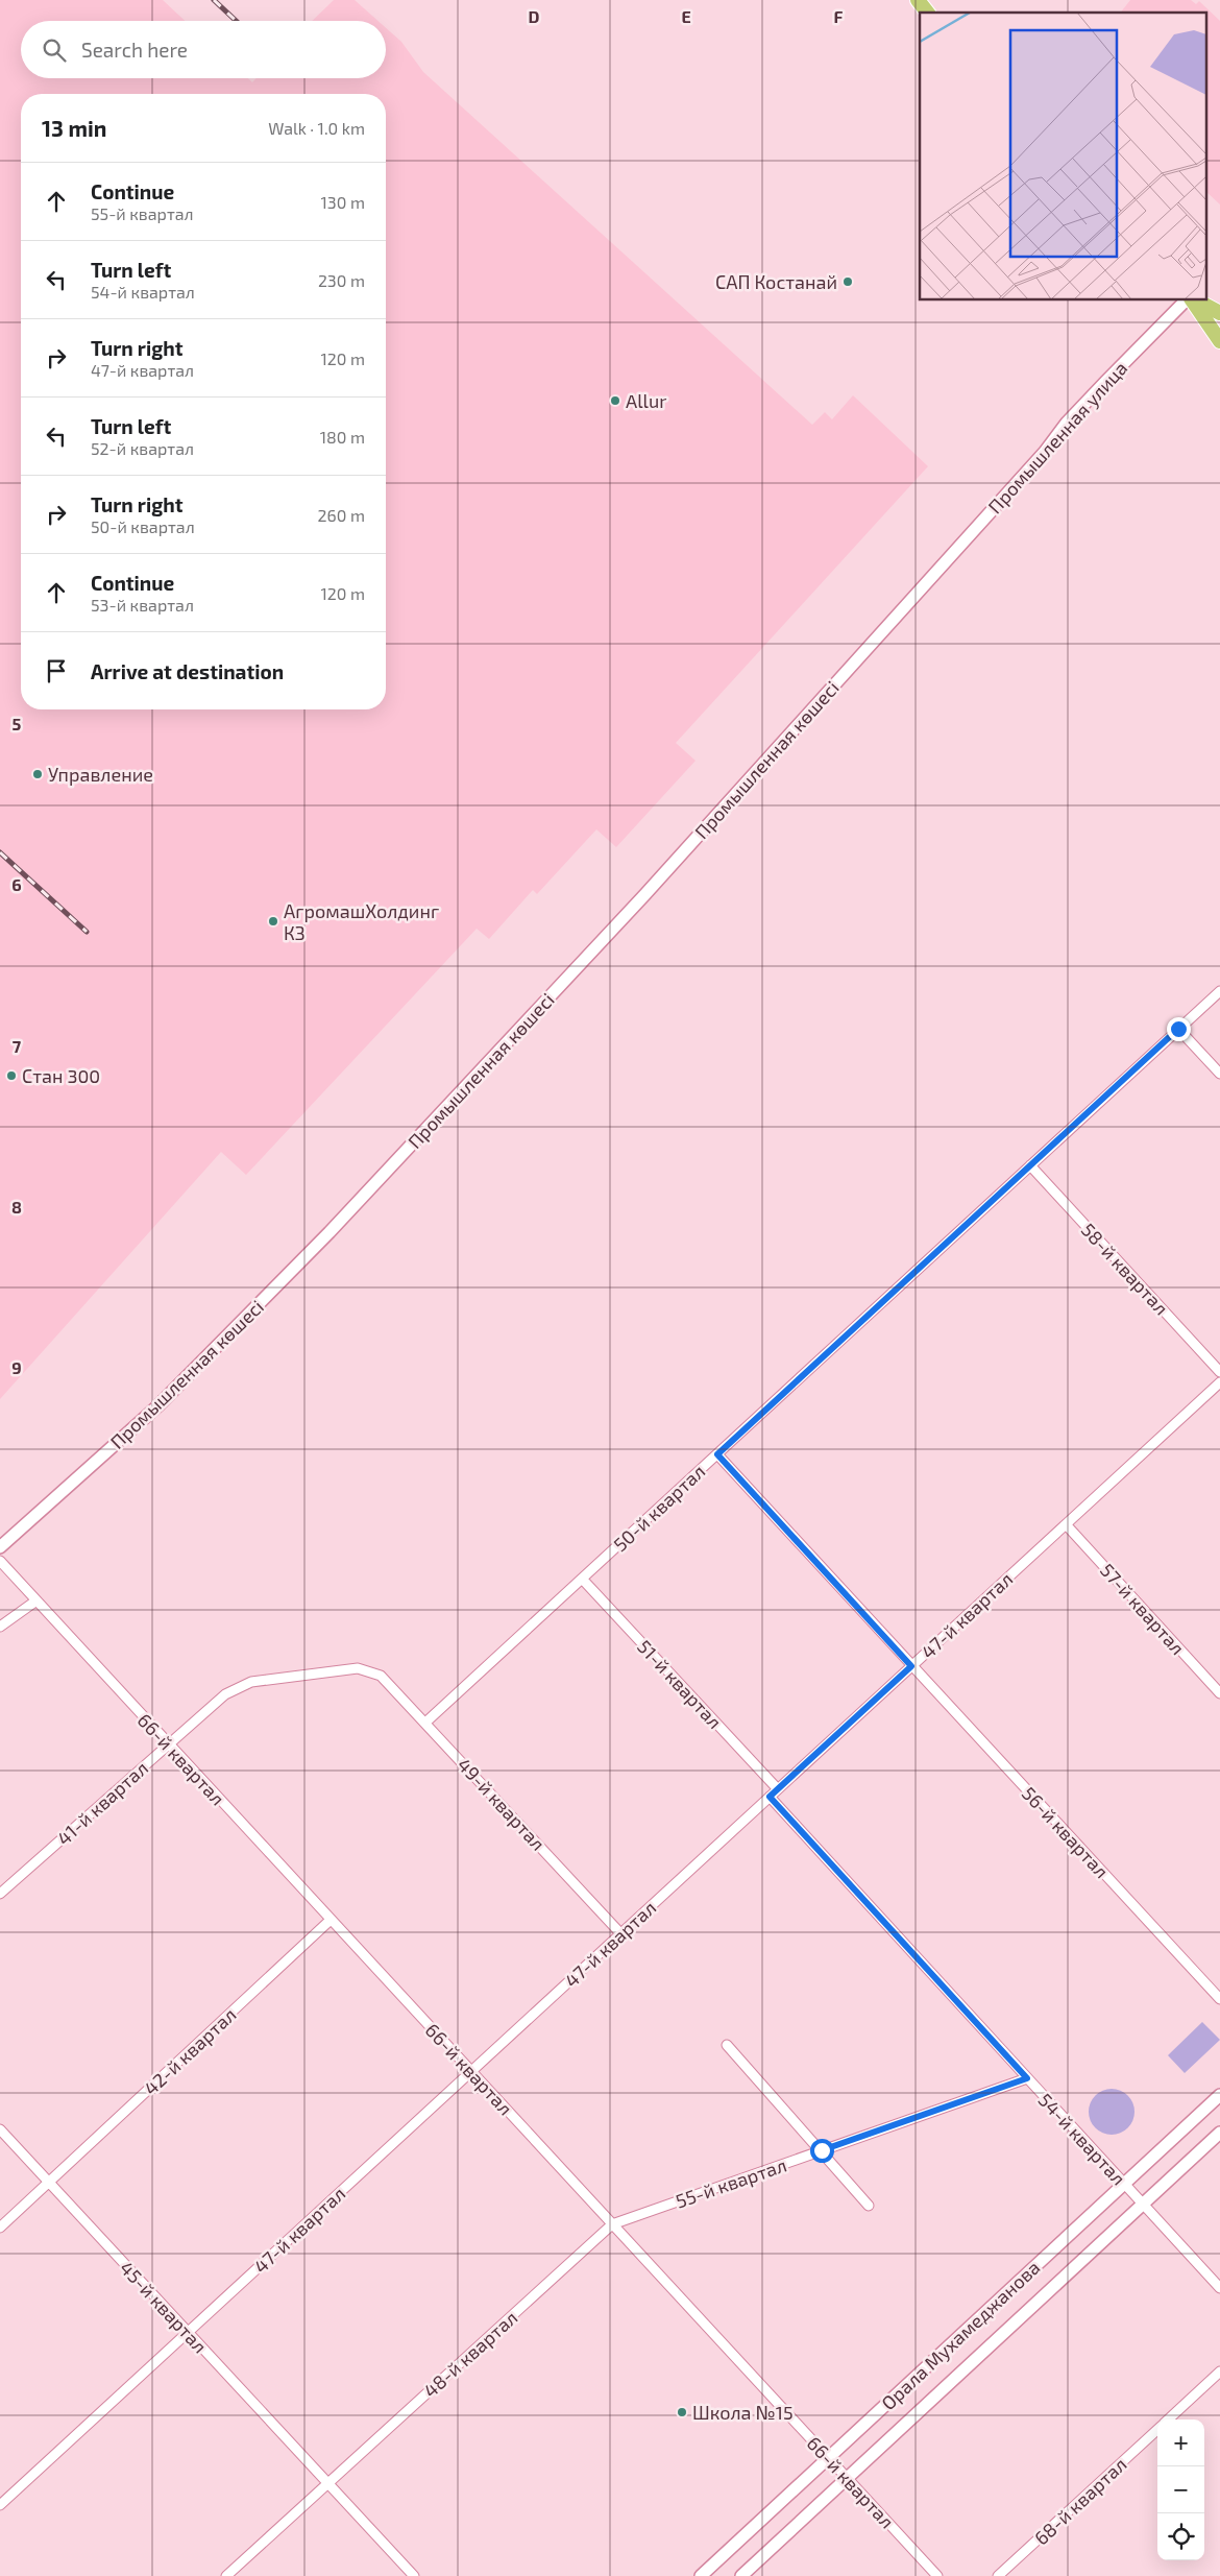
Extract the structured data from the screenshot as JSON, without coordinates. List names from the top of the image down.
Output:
{
  "streets": {
    "street": [
      "Промышленная улица",
      "Промышленная көшесі",
      "58-й квартал",
      "50-й квартал",
      "57-й квартал",
      "47-й квартал",
      "51-й квартал",
      "66-й квартал",
      "41-й квартал",
      "49-й квартал",
      "56-й квартал",
      "42-й квартал",
      "54-й квартал",
      "55-й квартал",
      "45-й квартал",
      "Орала Мухамеджанова",
      "48-й квартал",
      "68-й квартал"
    ]
  },
  "crossings": [
    ["Промышленная улица", "Промышленная көшесі"],
    ["58-й квартал", "50-й квартал"],
    ["50-й квартал", "51-й квартал"],
    ["50-й квартал", "49-й квартал"],
    ["50-й квартал", "56-й квартал"],
    ["57-й квартал", "47-й квартал"],
    ["47-й квартал", "51-й квартал"],
    ["47-й квартал", "66-й квартал"],
    ["47-й квартал", "49-й квартал"],
    ["47-й квартал", "56-й квартал"],
    ["47-й квартал", "54-й квартал"],
    ["47-й квартал", "45-й квартал"],
    ["66-й квартал", "41-й квартал"],
    ["66-й квартал", "42-й квартал"],
    ["66-й квартал", "55-й квартал"],
    ["66-й квартал", "Орала Мухамеджанова"],
    ["66-й квартал", "48-й квартал"],
    ["41-й квартал", "49-й квартал"],
    ["42-й квартал", "45-й квартал"],
    ["54-й квартал", "55-й квартал"],
    ["54-й квартал", "Орала Мухамеджанова"],
    ["55-й квартал", "48-й квартал"],
    ["45-й квартал", "48-й квартал"]
  ],
  "places": [
    "САП Костанай",
    "Allur",
    "Управление",
    "АгромашХолдинг КЗ",
    "Стан 300",
    "Школа №15"
  ],
  "page": {
    "search": "Search here",
    "heading": ["13 min", "Walk · 1.0 km"],
    "list": [
      ["Continue", "55-й квартал", "130 m"],
      ["Turn left", "54-й квартал", "230 m"],
      ["Turn right", "47-й квартал", "120 m"],
      ["Turn left", "52-й квартал", "180 m"],
      ["Turn right", "50-й квартал", "260 m"],
      ["Continue", "53-й квартал", "120 m"],
      "Arrive at destination"
    ],
    "map_buttons": ["+", "−"]
  },
  "grid": {
    "columns": ["D", "E", "F"],
    "rows": [
      "5",
      "6",
      "7",
      "8",
      "9"
    ]
  }
}
